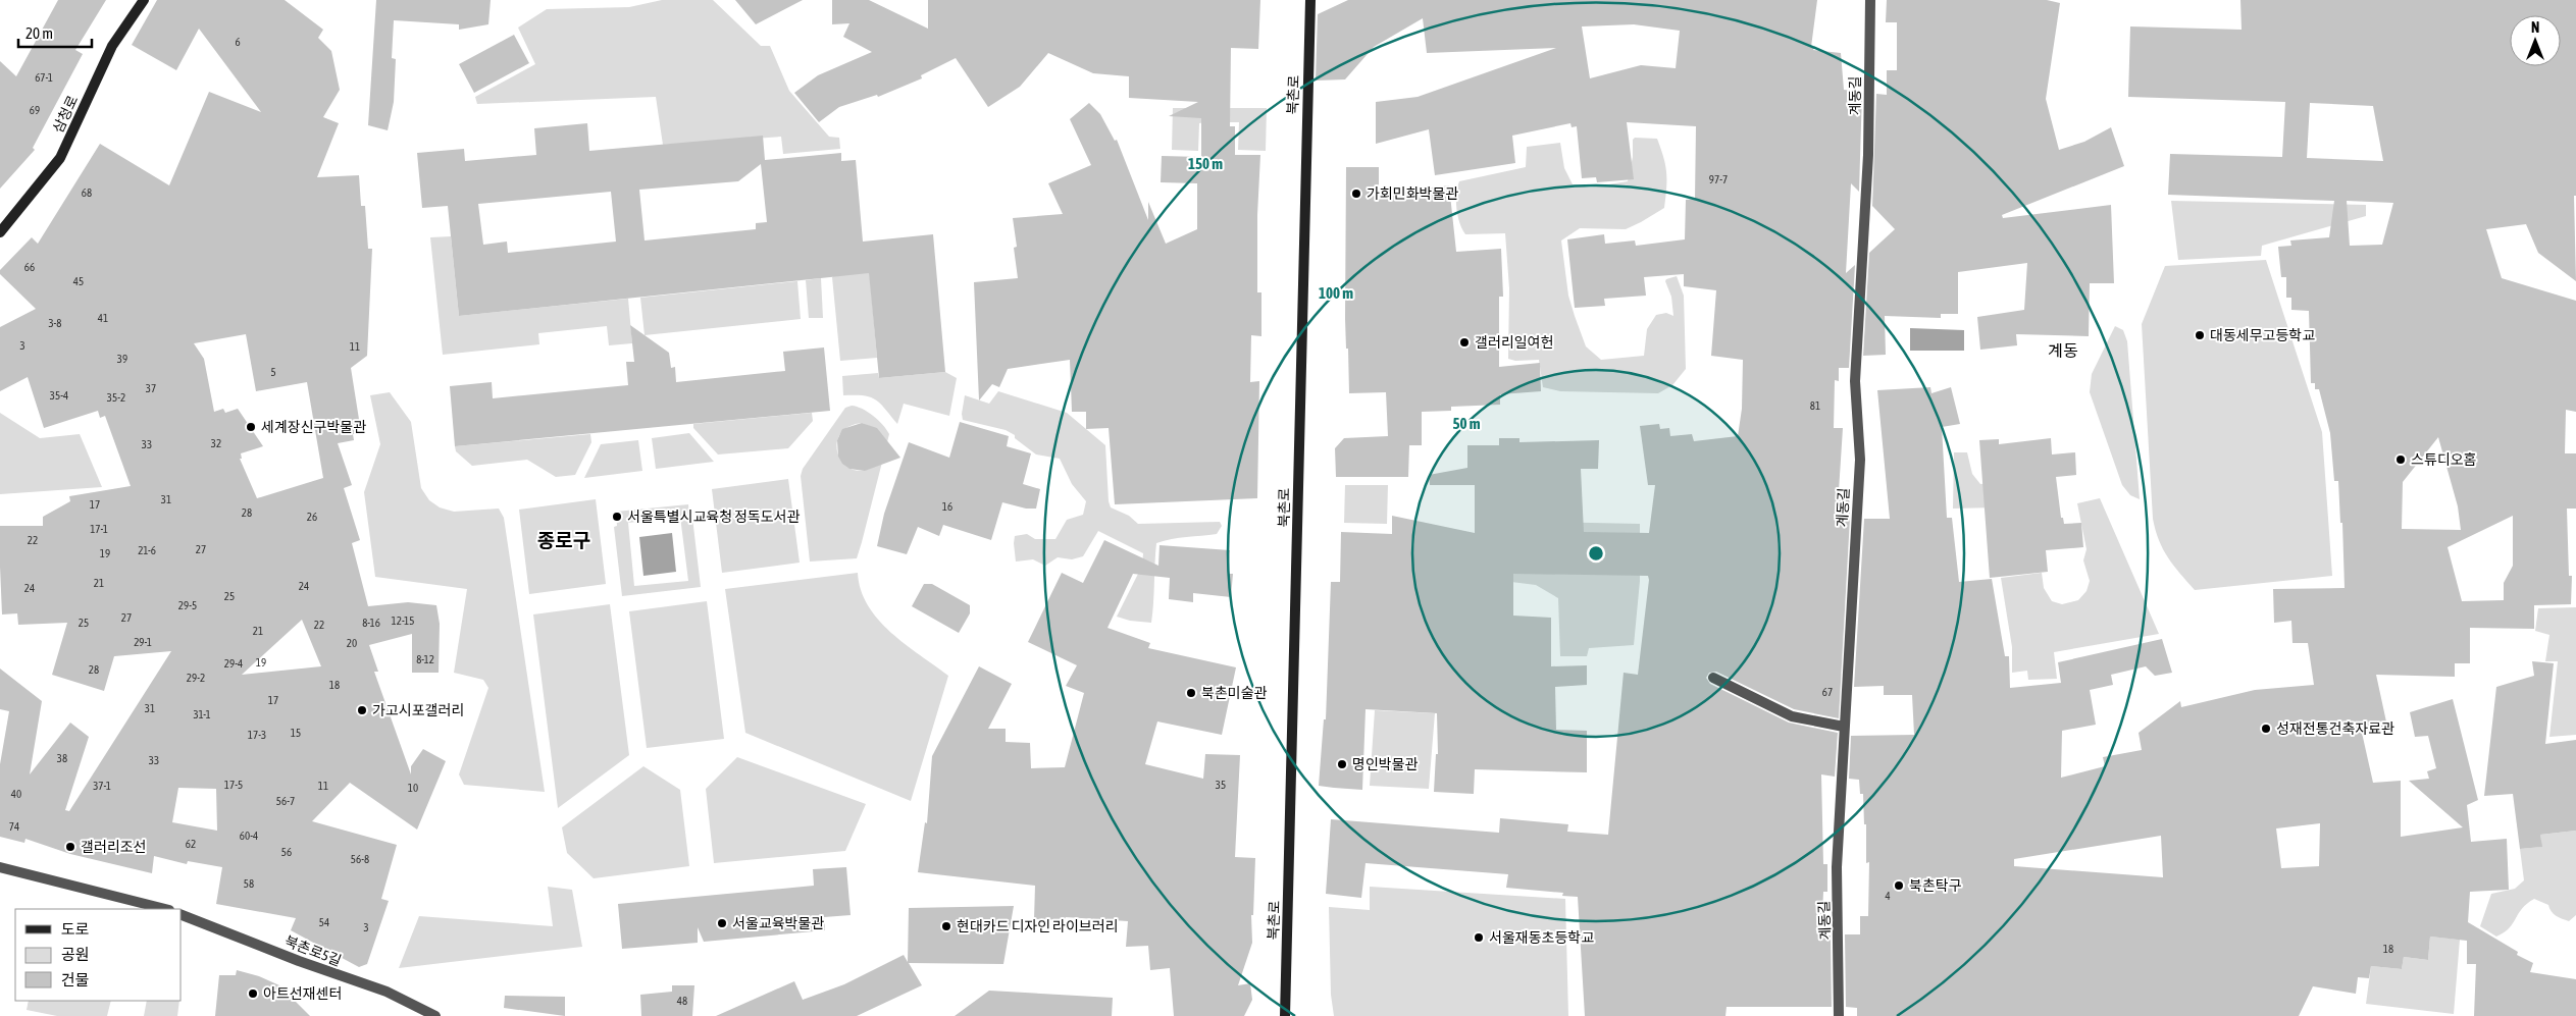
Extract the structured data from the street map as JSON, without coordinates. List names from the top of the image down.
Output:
{
  "streets": {
    "street": [
      "북촌로",
      "계동길",
      "삼청로",
      "북촌로5길"
    ]
  },
  "districts": ["계동", "종로구"],
  "places": [
    "가회민화박물관",
    "대동세무고등학교",
    "갤러리일여헌",
    "세계장신구박물관",
    "스튜디오홈",
    "서울특별시교육청 정독도서관",
    "북촌미술관",
    "가고시포갤러리",
    "성재전통건축자료관",
    "명인박물관",
    "갤러리조선",
    "북촌탁구",
    "서울교육박물관",
    "현대카드 디자인 라이브러리",
    "서울재동초등학교",
    "아트선재센터"
  ],
  "house_numbers": [
    "6",
    "67-1",
    "69",
    "97-7",
    "68",
    "66",
    "45",
    "41",
    "3-8",
    "3",
    "11",
    "39",
    "5",
    "37",
    "35-4",
    "35-2",
    "81",
    "32",
    "33",
    "31",
    "17",
    "16",
    "28",
    "26",
    "17-1",
    "22",
    "27",
    "21-6",
    "19",
    "21",
    "24",
    "24",
    "25",
    "29-5",
    "27",
    "12-15",
    "25",
    "8-16",
    "22",
    "21",
    "29-1",
    "20",
    "8-12",
    "19",
    "29-4",
    "28",
    "29-2",
    "18",
    "67",
    "17",
    "31",
    "31-1",
    "15",
    "17-3",
    "38",
    "33",
    "17-5",
    "35",
    "37-1",
    "11",
    "10",
    "40",
    "56-7",
    "74",
    "60-4",
    "62",
    "56",
    "56-8",
    "58",
    "4",
    "54",
    "3",
    "18",
    "48"
  ],
  "legend": ["도로", "공원", "건물"],
  "scale_bar": "20 m",
  "north": "top",
  "rings": ["150 m", "100 m", "50 m"]
}
